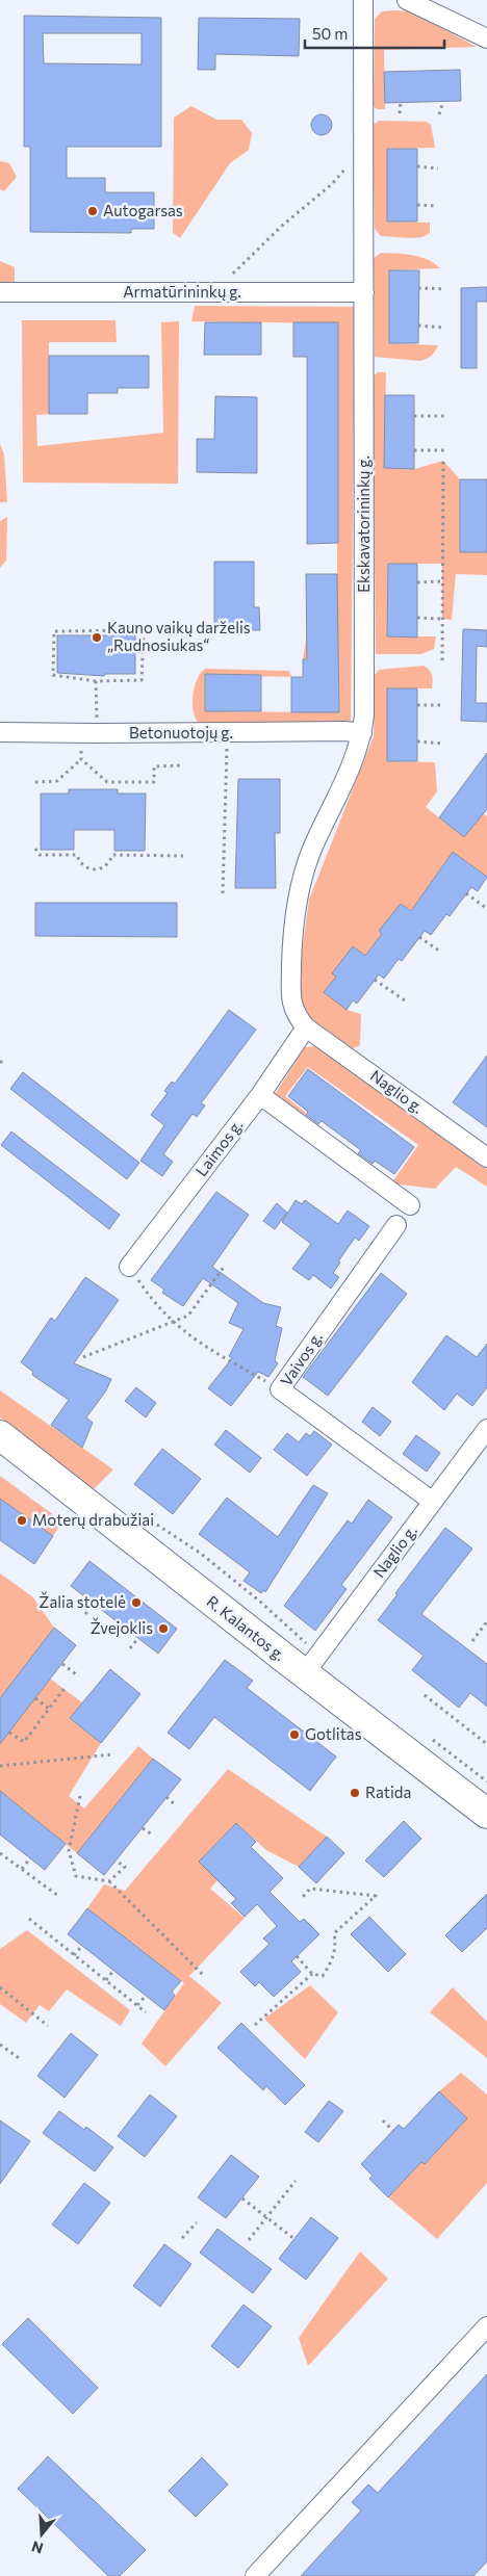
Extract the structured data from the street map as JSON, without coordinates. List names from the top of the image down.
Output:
{
  "streets": {
    "main road": ["R. Kalantos g."],
    "street": [
      "Armatūrininkų g.",
      "Ekskavatorininkų g.",
      "Betonuotojų g.",
      "Naglio g.",
      "Laimos g.",
      "Vaivos g."
    ]
  },
  "crossings": [
    ["Armatūrininkų g.", "Ekskavatorininkų g."],
    ["Ekskavatorininkų g.", "Betonuotojų g."],
    ["Ekskavatorininkų g.", "Naglio g."],
    ["Ekskavatorininkų g.", "Laimos g."],
    ["Naglio g.", "Laimos g."],
    ["Naglio g.", "Vaivos g."],
    ["Naglio g.", "R. Kalantos g."]
  ],
  "places": [
    "Autogarsas",
    "Kauno vaikų darželis „Rudnosiukas“",
    "Moterų drabužiai",
    "Žalia stotelė",
    "Žvejoklis",
    "Gotlitas",
    "Ratida"
  ],
  "scale_bar": "50 m",
  "north": "bottom"
}
